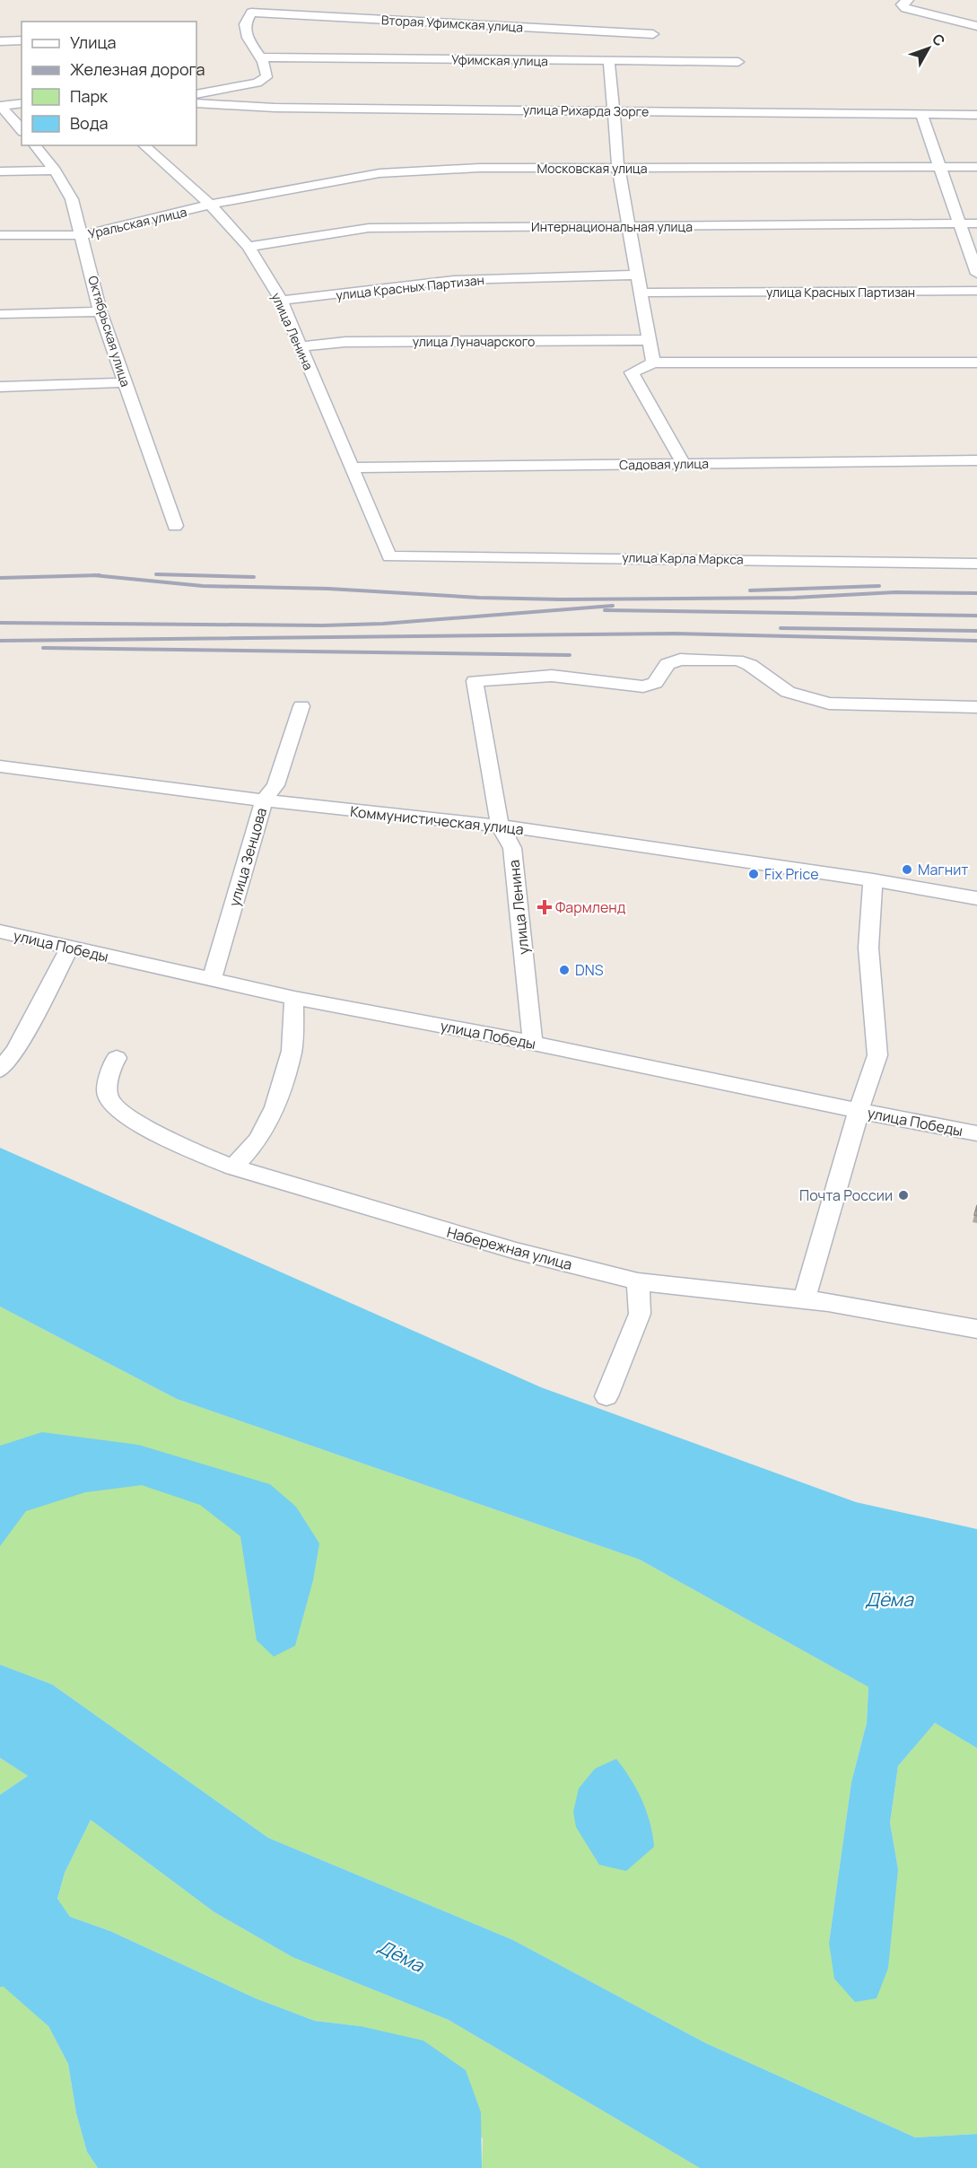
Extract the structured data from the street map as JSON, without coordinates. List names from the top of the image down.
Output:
{
  "streets": {
    "street": [
      "Вторая Уфимская улица",
      "Уфимская улица",
      "улица Рихарда Зорге",
      "Московская улица",
      "Уральская улица",
      "Интернациональная улица",
      "улица Красных Партизан",
      "Октябрьская улица",
      "улица Ленина",
      "улица Луначарского",
      "Садовая улица",
      "улица Карла Маркса",
      "Коммунистическая улица",
      "улица Зенцова",
      "улица Победы",
      "Набережная улица"
    ]
  },
  "crossings": [
    ["Вторая Уфимская улица", "Уфимская улица"],
    ["Московская улица", "Уральская улица"],
    ["Московская улица", "улица Ленина"],
    ["Уральская улица", "Октябрьская улица"],
    ["Уральская улица", "улица Ленина"],
    ["Интернациональная улица", "улица Ленина"],
    ["улица Красных Партизан", "улица Ленина"],
    ["улица Ленина", "улица Луначарского"],
    ["улица Ленина", "Садовая улица"],
    ["улица Ленина", "улица Карла Маркса"],
    ["улица Ленина", "Коммунистическая улица"],
    ["улица Ленина", "улица Победы"],
    ["Коммунистическая улица", "улица Зенцова"],
    ["улица Зенцова", "улица Победы"]
  ],
  "water": ["Дёма"],
  "places": {
    "other": [
      "Магнит",
      "Fix Price",
      "DNS",
      "Почта России"
    ],
    "health": ["Фармленд"]
  },
  "legend": [
    "Улица",
    "Железная дорога",
    "Парк",
    "Вода"
  ],
  "north": "top right"
}
